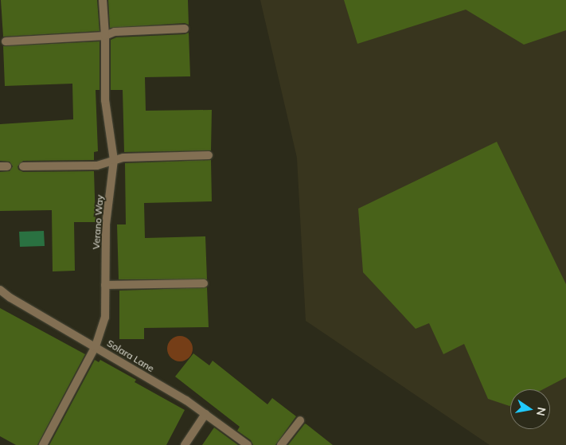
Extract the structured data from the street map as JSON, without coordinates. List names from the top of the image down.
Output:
{
  "streets": {
    "street": ["Verano Way", "Solara Lane"]
  },
  "crossings": [
    ["Verano Way", "Solara Lane"]
  ],
  "north": "right"
}
